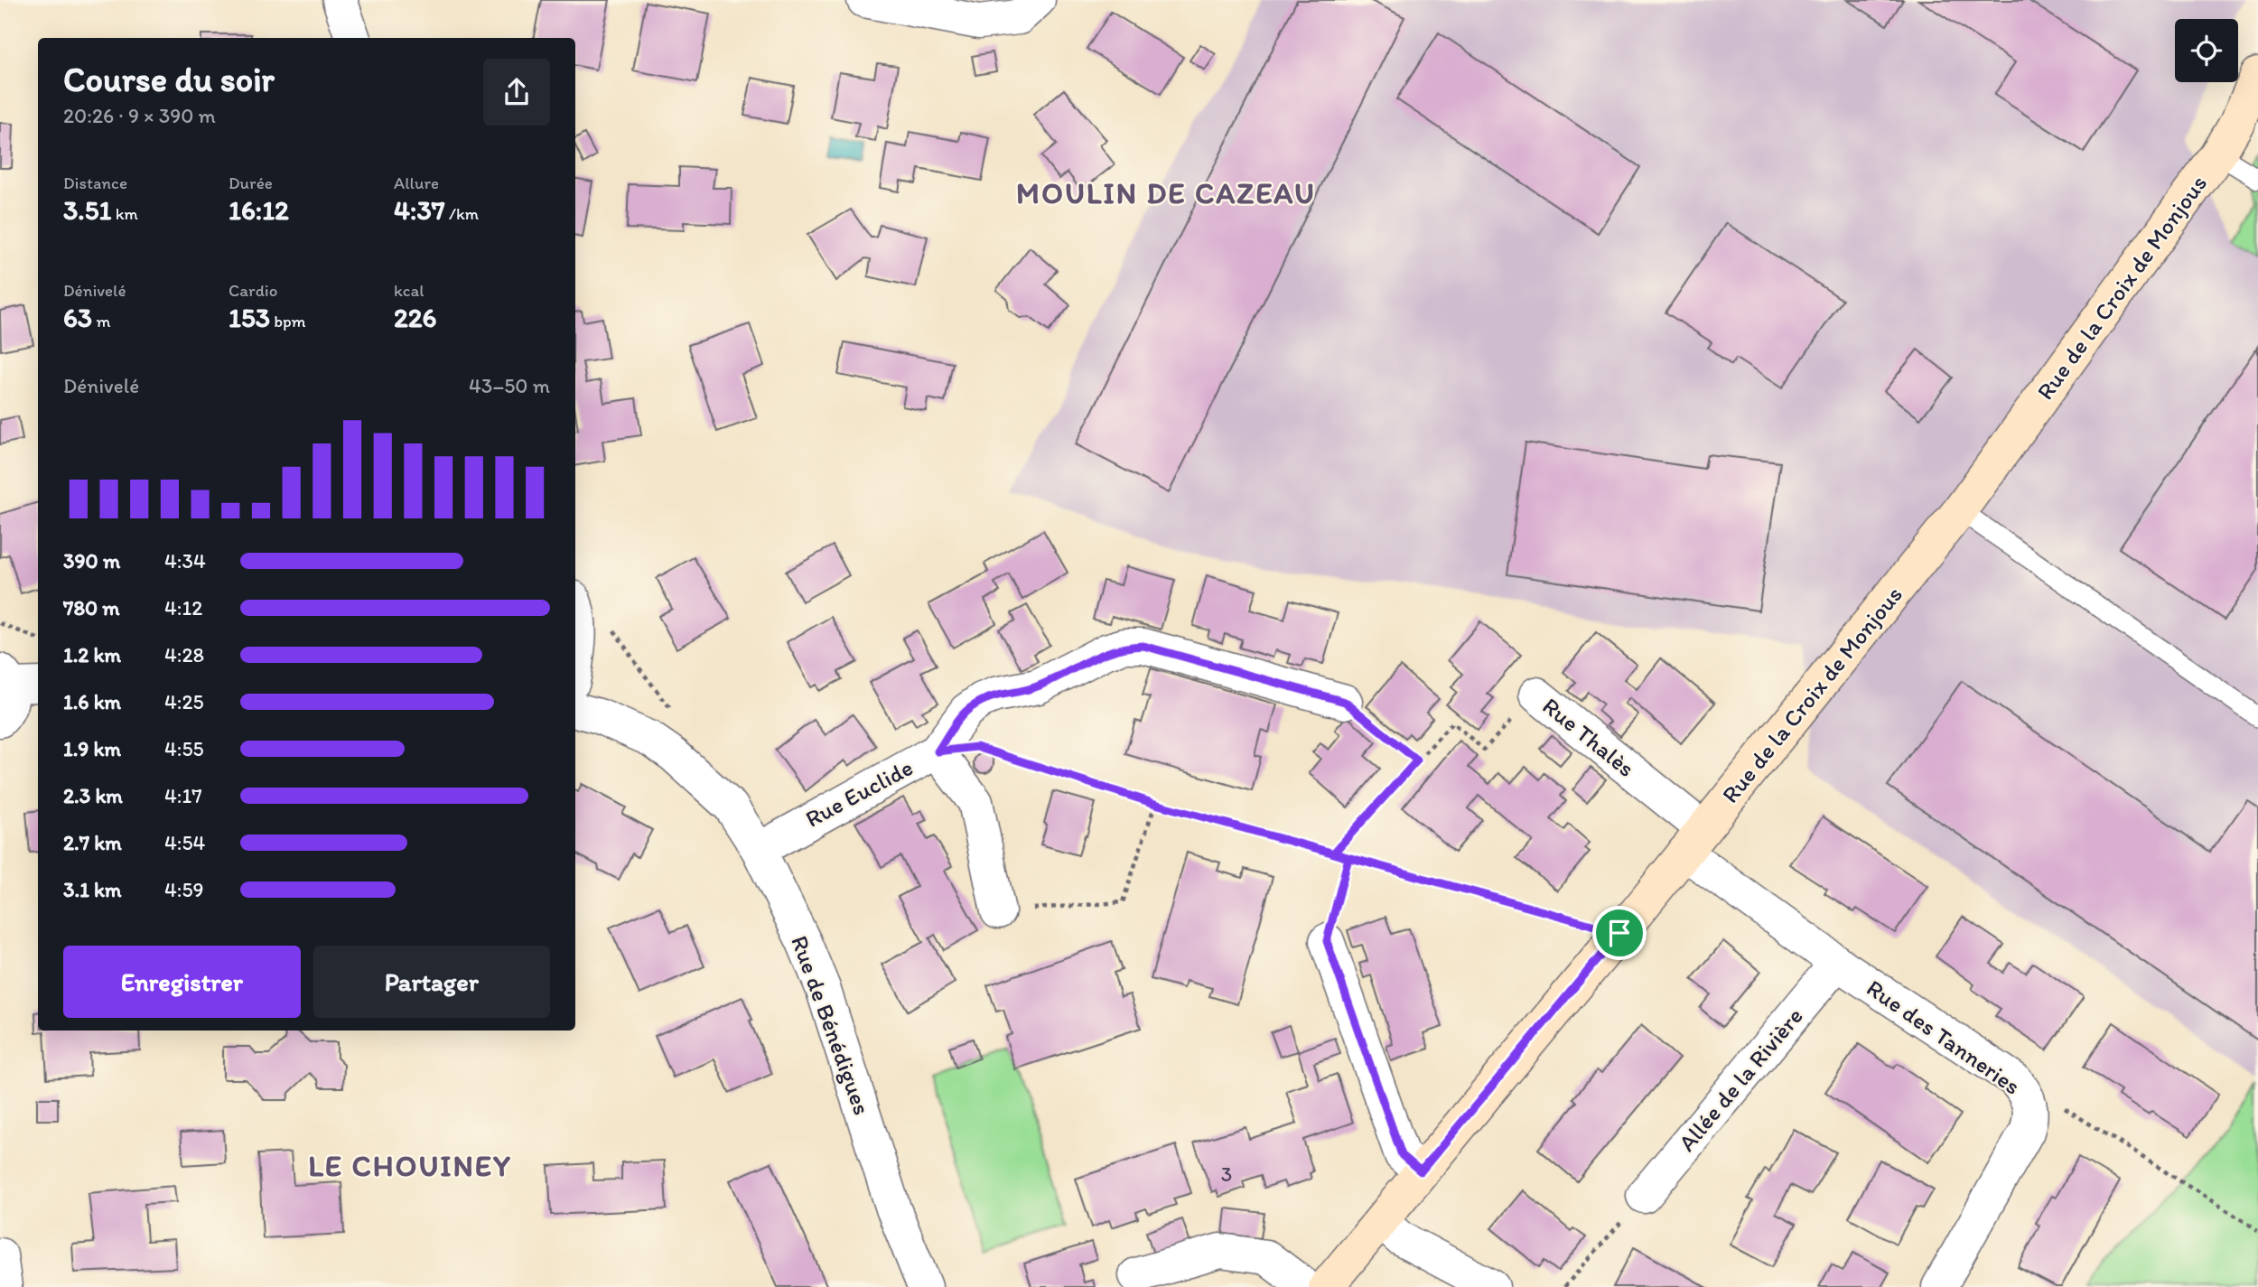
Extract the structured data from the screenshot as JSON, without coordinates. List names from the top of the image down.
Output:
{
  "streets": {
    "main road": ["Rue de la Croix de Monjous"],
    "street": [
      "Rue Thalès",
      "Rue Euclide",
      "Rue de Bénédigues",
      "Rue des Tanneries",
      "Allée de la Rivière"
    ]
  },
  "crossings": [
    ["Rue de la Croix de Monjous", "Rue Thalès"],
    ["Rue de la Croix de Monjous", "Rue des Tanneries"],
    ["Rue Thalès", "Rue des Tanneries"],
    ["Rue Euclide", "Rue de Bénédigues"],
    ["Rue des Tanneries", "Allée de la Rivière"]
  ],
  "districts": ["MOULIN DE CAZEAU", "LE CHOUINEY"],
  "house_numbers": ["3"],
  "page": {
    "heading": ["Course du soir", "20:26 · 9 × 390 m"],
    "stats": [
      ["Distance", "3.51 km"],
      ["Durée", "16:12"],
      ["Allure", "4:37 /km"],
      ["Dénivelé", "63 m"],
      ["Cardio", "153 bpm"],
      ["kcal", "226"]
    ],
    "chart": ["Dénivelé", "43–50 m"],
    "list": [
      {
        "name": "390 m",
        "note": "4:34"
      },
      {
        "name": "780 m",
        "note": "4:12"
      },
      {
        "name": "1.2 km",
        "note": "4:28"
      },
      {
        "name": "1.6 km",
        "note": "4:25"
      },
      {
        "name": "1.9 km",
        "note": "4:55"
      },
      {
        "name": "2.3 km",
        "note": "4:17"
      },
      {
        "name": "2.7 km",
        "note": "4:54"
      },
      {
        "name": "3.1 km",
        "note": "4:59"
      }
    ],
    "buttons": ["Enregistrer", "Partager"]
  }
}
